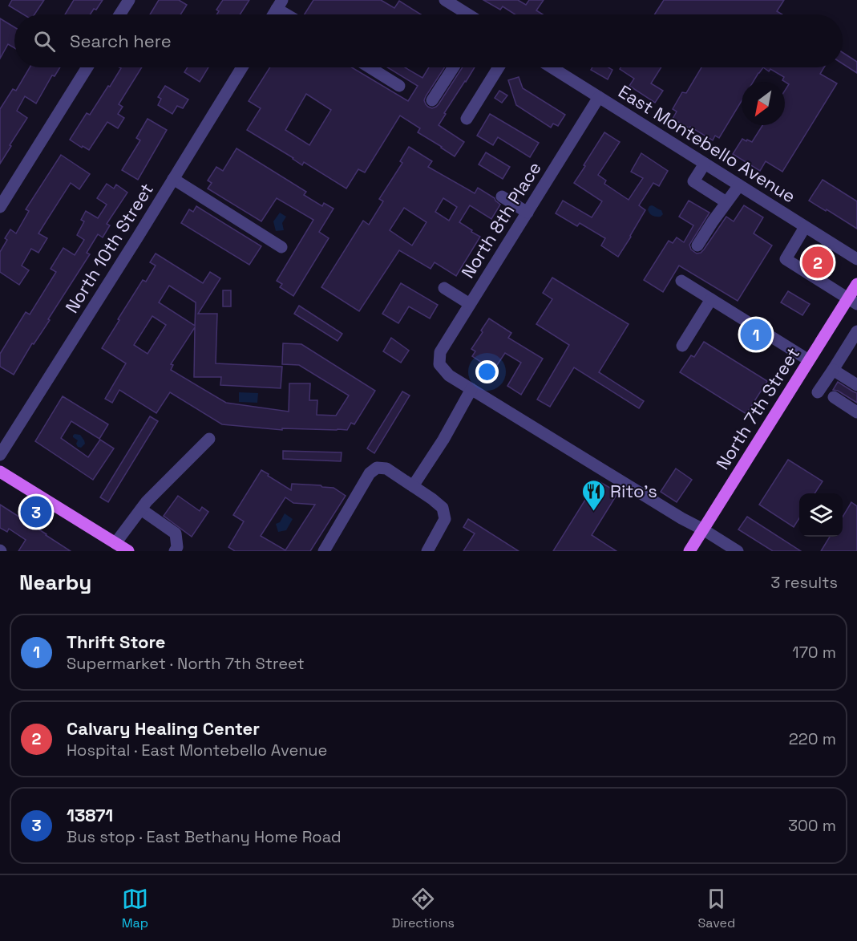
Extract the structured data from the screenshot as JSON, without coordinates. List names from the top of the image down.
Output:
{
  "streets": {
    "main road": ["North 7th Street"],
    "street": ["East Montebello Avenue", "North 8th Place", "North 10th Street"]
  },
  "crossings": [
    ["East Montebello Avenue", "North 8th Place"]
  ],
  "places": {
    "restaurant": ["Rito's"]
  },
  "north": "bottom left",
  "page": {
    "search": "Search here",
    "pins": ["2", "1", "3"],
    "heading": ["Nearby", "3 results"],
    "list": [
      {
        "mark": "1",
        "name": "Thrift Store",
        "note": "Supermarket · North 7th Street",
        "value": "170 m"
      },
      {
        "mark": "2",
        "name": "Calvary Healing Center",
        "note": "Hospital · East Montebello Avenue",
        "value": "220 m"
      },
      {
        "mark": "3",
        "name": "13871",
        "note": "Bus stop · East Bethany Home Road",
        "value": "300 m"
      }
    ],
    "nav": ["Map", "Directions", "Saved"]
  }
}
